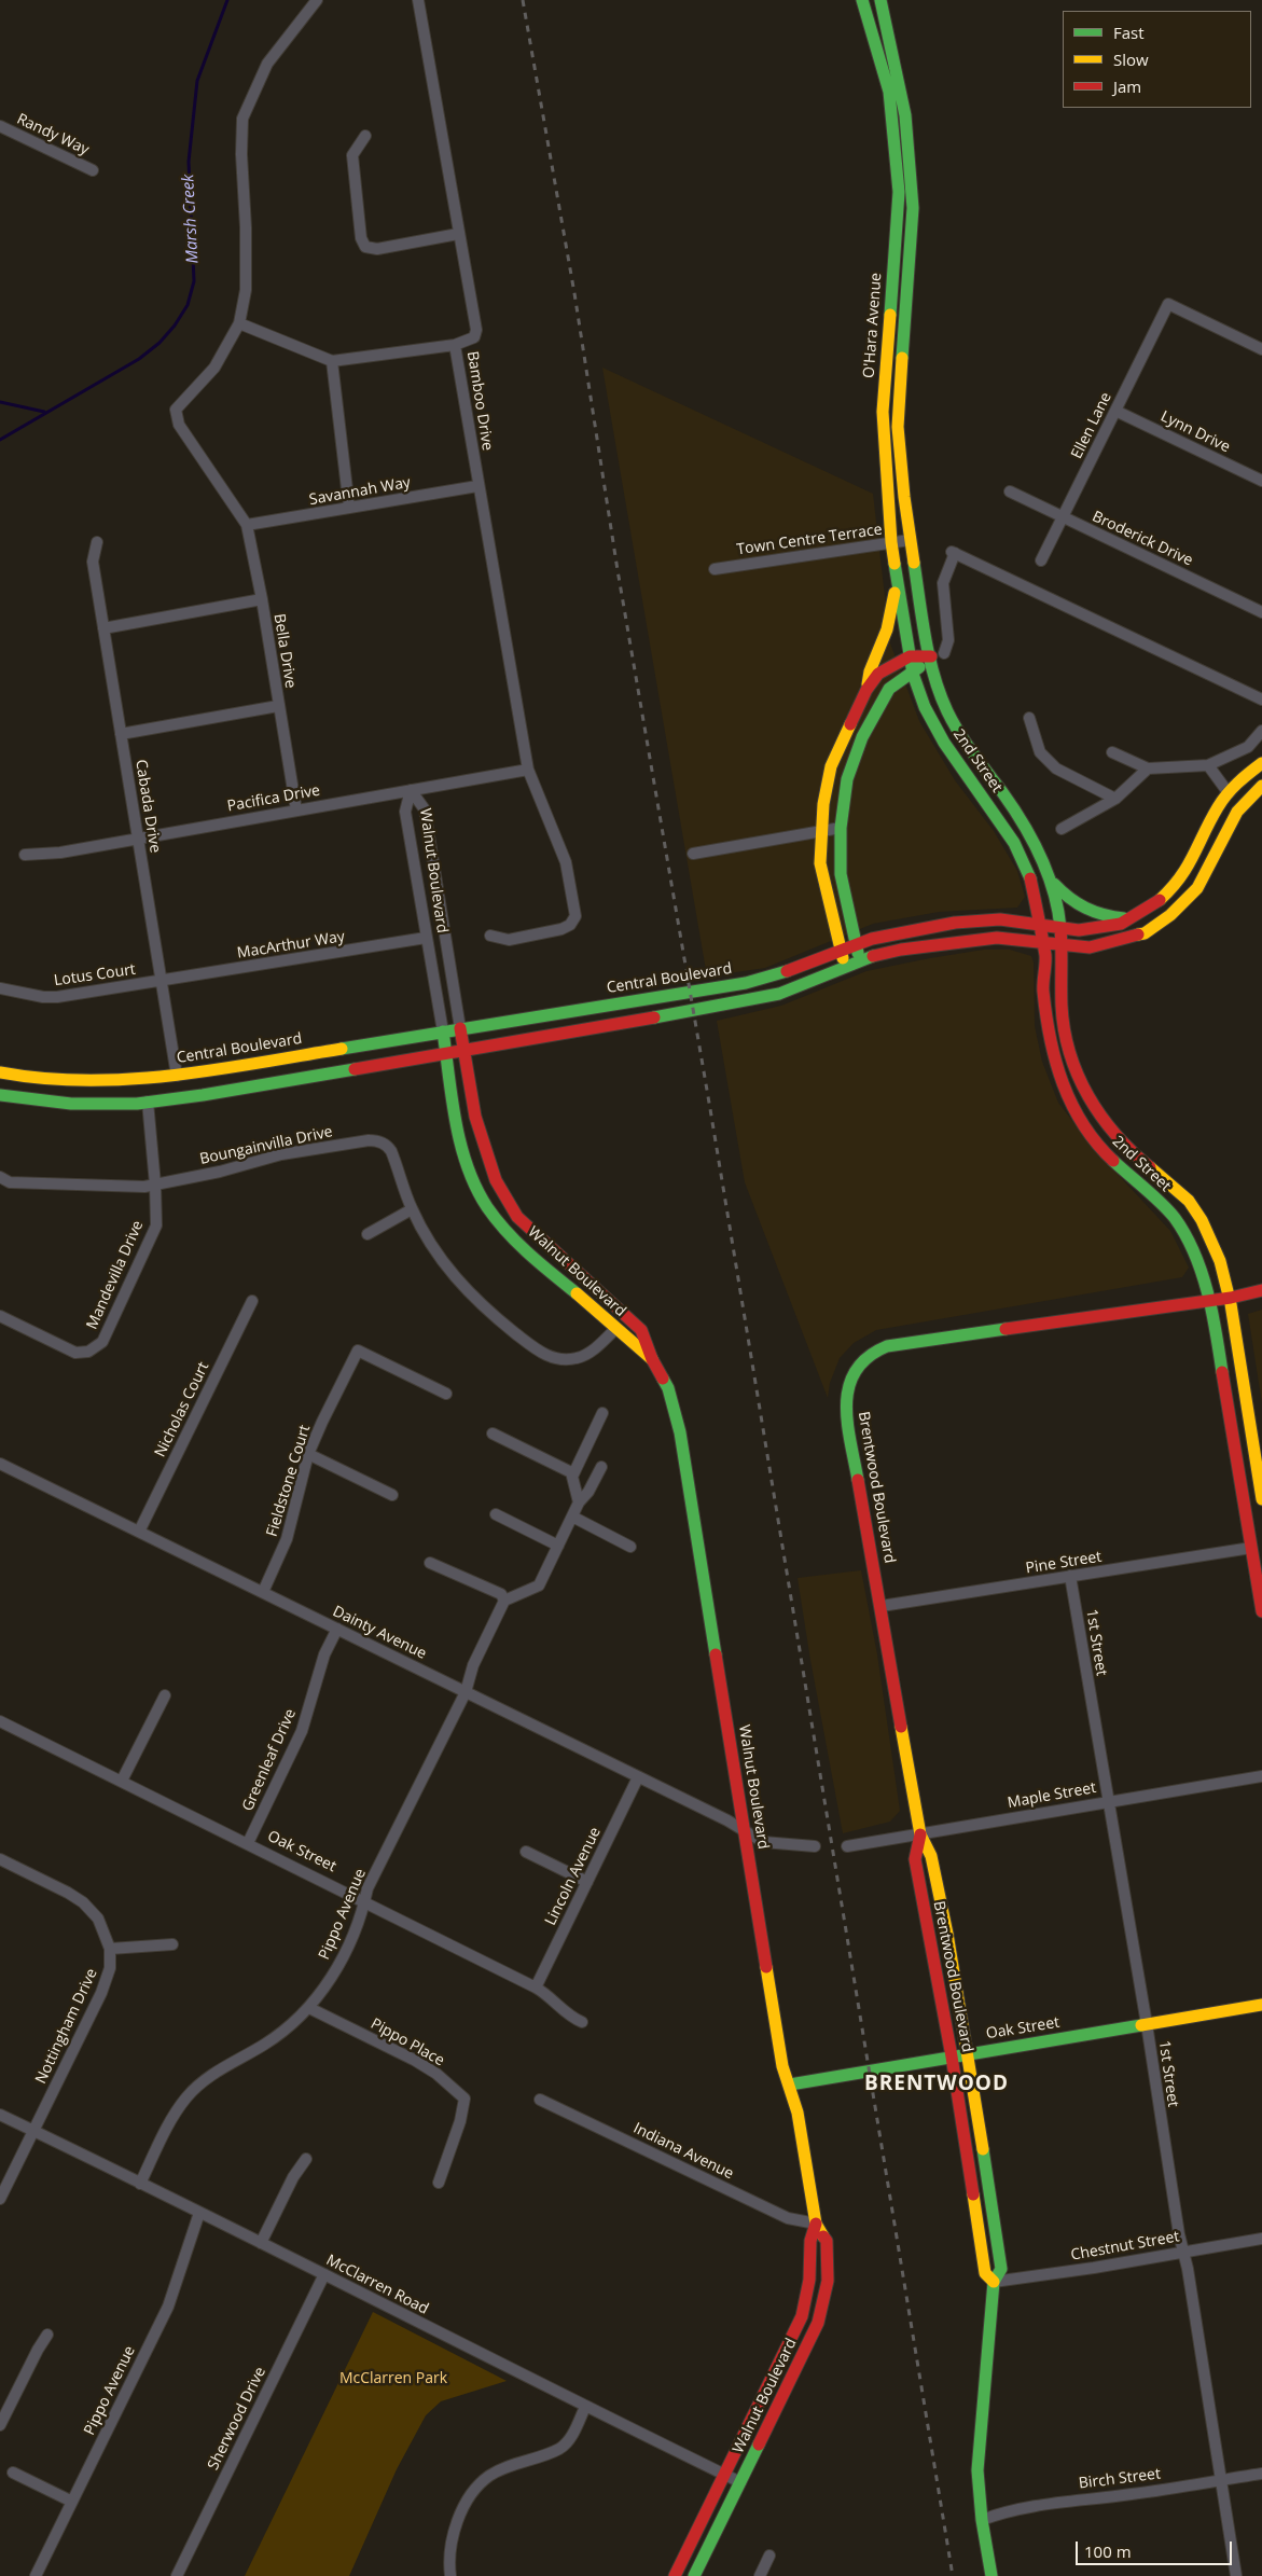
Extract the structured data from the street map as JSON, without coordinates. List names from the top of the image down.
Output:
{
  "streets": {
    "street": [
      "Randy Way",
      "O'Hara Avenue",
      "Bamboo Drive",
      "Ellen Lane",
      "Lynn Drive",
      "Savannah Way",
      "Broderick Drive",
      "Town Centre Terrace",
      "Bella Drive",
      "2nd Street",
      "Pacifica Drive",
      "Cabada Drive",
      "Walnut Boulevard",
      "MacArthur Way",
      "Lotus Court",
      "Central Boulevard",
      "Boungainvilla Drive",
      "Mandevilla Drive",
      "Nicholas Court",
      "Fieldstone Court",
      "Brentwood Boulevard",
      "Pine Street",
      "Dainty Avenue",
      "1st Street",
      "Greenleaf Drive",
      "Maple Street",
      "Oak Street",
      "Lincoln Avenue",
      "Pippo Avenue",
      "Nottingham Drive",
      "Pippo Place",
      "Indiana Avenue",
      "Chestnut Street",
      "McClarren Road",
      "Sherwood Drive",
      "Birch Street"
    ]
  },
  "crossings": [
    ["O'Hara Avenue", "Town Centre Terrace"],
    ["O'Hara Avenue", "2nd Street"],
    ["Bamboo Drive", "Savannah Way"],
    ["Bamboo Drive", "Bella Drive"],
    ["Bamboo Drive", "Pacifica Drive"],
    ["Ellen Lane", "Lynn Drive"],
    ["Ellen Lane", "Broderick Drive"],
    ["Savannah Way", "Bella Drive"],
    ["Bella Drive", "Pacifica Drive"],
    ["2nd Street", "Central Boulevard"],
    ["2nd Street", "Brentwood Boulevard"],
    ["2nd Street", "Pine Street"],
    ["Pacifica Drive", "Cabada Drive"],
    ["Pacifica Drive", "Walnut Boulevard"],
    ["Cabada Drive", "MacArthur Way"],
    ["Cabada Drive", "Lotus Court"],
    ["Cabada Drive", "Central Boulevard"],
    ["Walnut Boulevard", "MacArthur Way"],
    ["Walnut Boulevard", "Central Boulevard"],
    ["Walnut Boulevard", "Boungainvilla Drive"],
    ["Walnut Boulevard", "Dainty Avenue"],
    ["Walnut Boulevard", "Oak Street"],
    ["Walnut Boulevard", "Indiana Avenue"],
    ["Walnut Boulevard", "McClarren Road"],
    ["MacArthur Way", "Lotus Court"],
    ["Boungainvilla Drive", "Mandevilla Drive"],
    ["Nicholas Court", "Dainty Avenue"],
    ["Fieldstone Court", "Dainty Avenue"],
    ["Brentwood Boulevard", "Pine Street"],
    ["Brentwood Boulevard", "Maple Street"],
    ["Brentwood Boulevard", "Oak Street"],
    ["Brentwood Boulevard", "Chestnut Street"],
    ["Brentwood Boulevard", "Birch Street"],
    ["Pine Street", "1st Street"],
    ["Dainty Avenue", "Greenleaf Drive"],
    ["Dainty Avenue", "Lincoln Avenue"],
    ["Dainty Avenue", "Pippo Avenue"],
    ["1st Street", "Maple Street"],
    ["1st Street", "Oak Street"],
    ["1st Street", "Chestnut Street"],
    ["1st Street", "Birch Street"],
    ["Greenleaf Drive", "Oak Street"],
    ["Oak Street", "Lincoln Avenue"],
    ["Oak Street", "Pippo Avenue"],
    ["Pippo Avenue", "Pippo Place"],
    ["Pippo Avenue", "McClarren Road"],
    ["Nottingham Drive", "McClarren Road"],
    ["McClarren Road", "Sherwood Drive"]
  ],
  "districts": ["BRENTWOOD"],
  "water": ["Marsh Creek"],
  "parks": ["McClarren Park"],
  "legend": ["Fast", "Slow", "Jam"],
  "scale_bar": "100 m"
}
